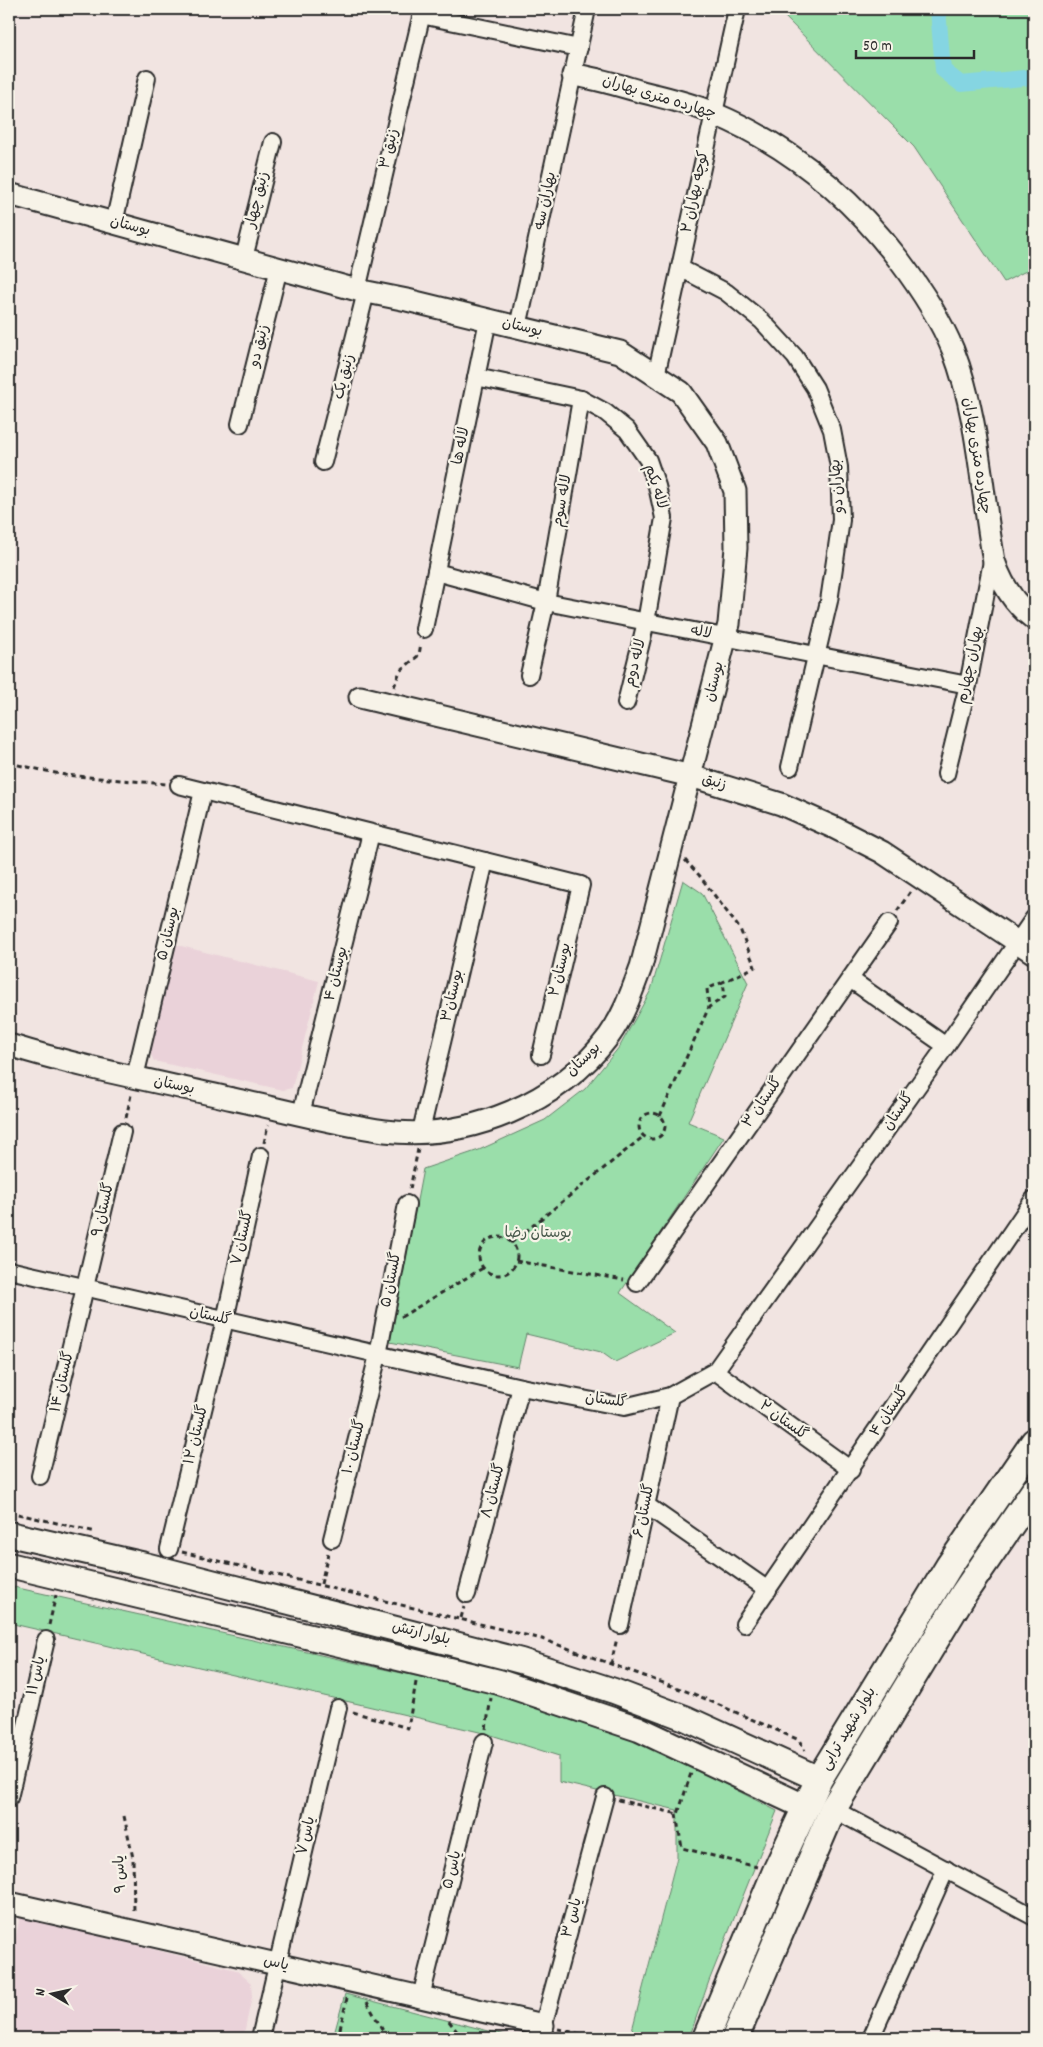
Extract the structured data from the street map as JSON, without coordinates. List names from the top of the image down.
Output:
{
  "streets": {
    "main road": ["بلوار ارتش", "بلوار شهید ترابی"],
    "street": [
      "چهارده متری بهاران",
      "زنبق ۳",
      "کوچه بهاران ۲",
      "زنبق چهار",
      "بهاران سه",
      "بوستان",
      "زنبق دو",
      "زنبق یک",
      "لاله ها",
      "بهاران دو",
      "لاله یکم",
      "لاله سوم",
      "لاله",
      "لاله دوم",
      "بهاران چهارم",
      "زنبق",
      "بوستان ۵",
      "بوستان ۲",
      "بوستان ۴",
      "بوستان۳",
      "گلستان ۳",
      "گلستان",
      "گلستان ۹",
      "گلستان ۷",
      "گلستان ۵",
      "گلستان ۱۴",
      "گلستان ۴",
      "گلستان ۲",
      "گلستان ۱۲",
      "گلستان ۱۰",
      "گلستان ۸",
      "گلستان ۶",
      "یاس ۱۱",
      "یاس ۷",
      "یاس ۵",
      "یاس ۳",
      "یاس"
    ],
    "path": ["یاس ۹"]
  },
  "crossings": [
    ["چهارده متری بهاران", "کوچه بهاران ۲"],
    ["چهارده متری بهاران", "بهاران سه"],
    ["چهارده متری بهاران", "بهاران چهارم"],
    ["زنبق ۳", "بوستان"],
    ["زنبق ۳", "زنبق یک"],
    ["کوچه بهاران ۲", "بوستان"],
    ["کوچه بهاران ۲", "بهاران دو"],
    ["زنبق چهار", "بوستان"],
    ["بهاران سه", "بوستان"],
    ["بوستان", "زنبق دو"],
    ["بوستان", "زنبق یک"],
    ["بوستان", "لاله ها"],
    ["بوستان", "لاله"],
    ["بوستان", "زنبق"],
    ["بوستان", "بوستان ۵"],
    ["بوستان", "بوستان ۴"],
    ["بوستان", "بوستان۳"],
    ["لاله ها", "لاله یکم"],
    ["لاله ها", "لاله"],
    ["بهاران دو", "لاله"],
    ["لاله یکم", "لاله سوم"],
    ["لاله یکم", "لاله"],
    ["لاله یکم", "لاله دوم"],
    ["لاله سوم", "لاله"],
    ["لاله", "لاله دوم"],
    ["لاله", "بهاران چهارم"],
    ["زنبق", "گلستان"],
    ["بوستان ۲", "بوستان۳"],
    ["گلستان", "گلستان ۹"],
    ["گلستان", "گلستان ۷"],
    ["گلستان", "گلستان ۵"],
    ["گلستان", "گلستان ۱۴"],
    ["گلستان", "گلستان ۲"],
    ["گلستان", "گلستان ۱۲"],
    ["گلستان", "گلستان ۱۰"],
    ["گلستان", "گلستان ۸"],
    ["گلستان", "گلستان ۶"],
    ["گلستان ۹", "گلستان ۱۴"],
    ["گلستان ۷", "گلستان ۱۲"],
    ["گلستان ۵", "گلستان ۱۰"],
    ["گلستان ۴", "گلستان ۲"],
    ["گلستان ۱۲", "بلوار ارتش"],
    ["بلوار ارتش", "بلوار شهید ترابی"],
    ["یاس ۷", "یاس"],
    ["یاس ۵", "یاس"],
    ["یاس ۹", "یاس"],
    ["یاس ۳", "یاس"]
  ],
  "parks": ["بوستان رضا"],
  "scale_bar": "50 m",
  "north": "left"
}
